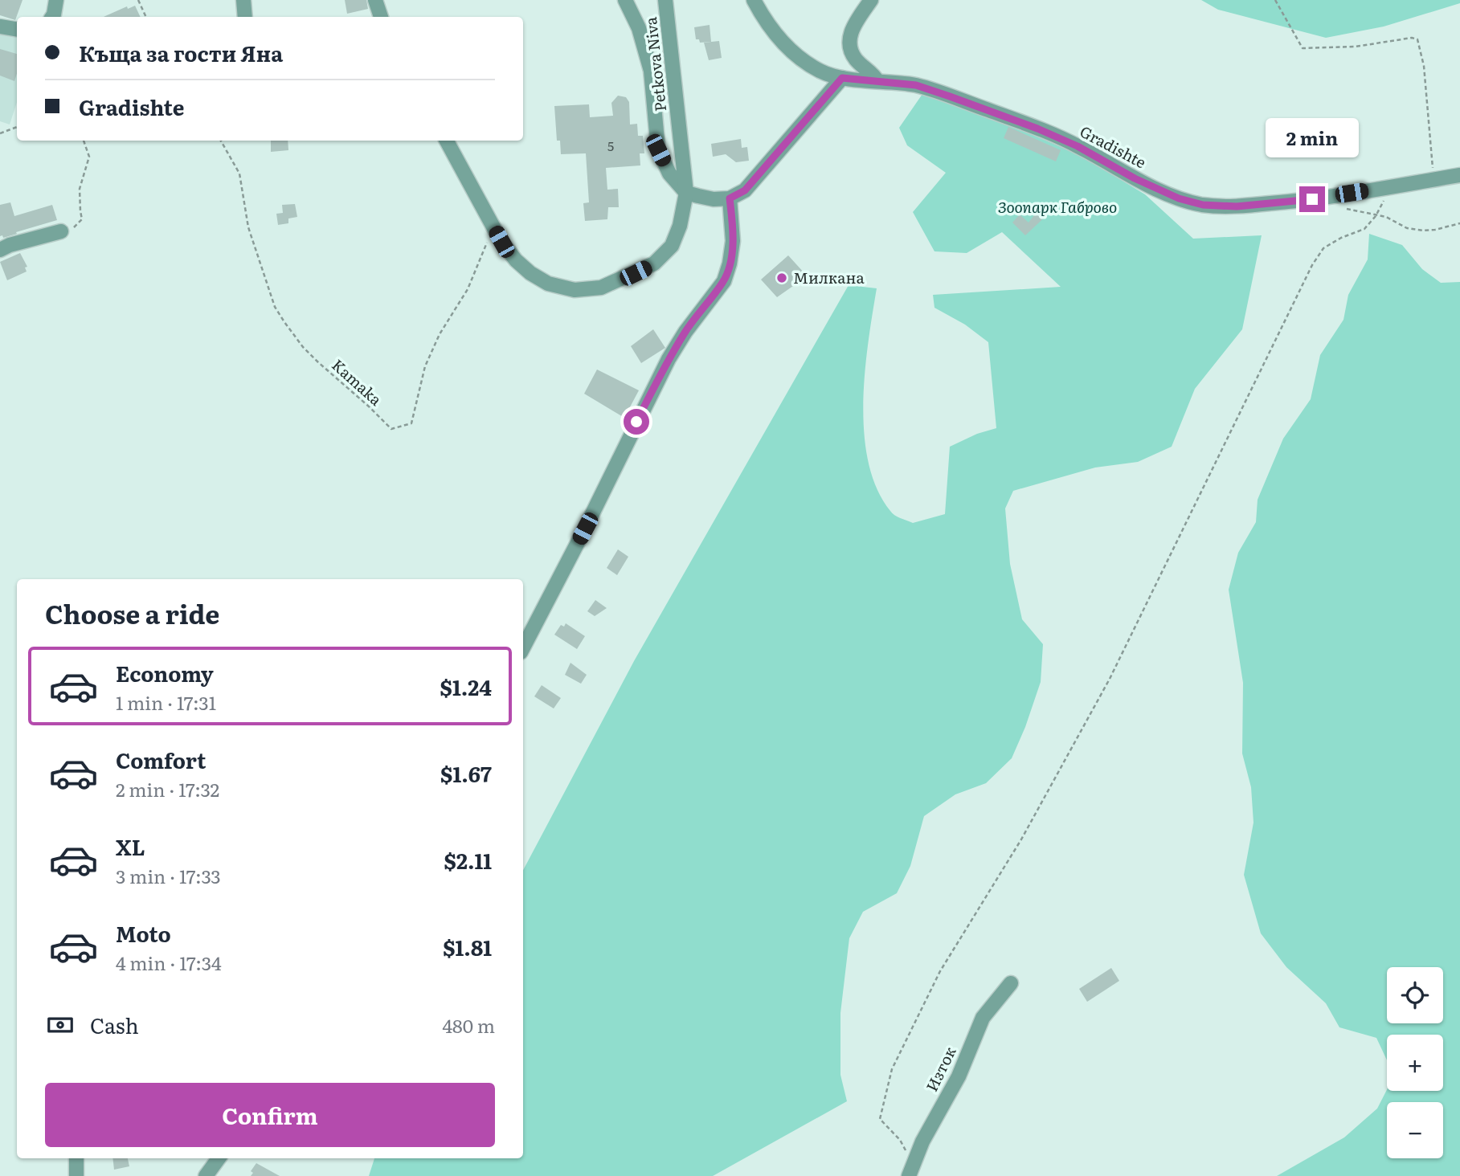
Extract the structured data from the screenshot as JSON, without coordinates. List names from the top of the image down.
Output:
{
  "streets": {
    "street": ["Petkova Niva", "Gradishte", "Изток"],
    "path": ["Kamaka"]
  },
  "crossings": [
    ["Petkova Niva", "Kamaka"]
  ],
  "parks": ["Зоопарк Габрово"],
  "places": ["Милкана"],
  "house_numbers": ["5"],
  "page": {
    "banner": ["Къща за гости Яна", "Gradishte"],
    "bubble": "2 min",
    "heading": "Choose a ride",
    "list": [
      {
        "name": "Economy",
        "note": "1 min · 17:31",
        "value": "$1.24"
      },
      {
        "name": "Comfort",
        "note": "2 min · 17:32",
        "value": "$1.67"
      },
      {
        "name": "XL",
        "note": "3 min · 17:33",
        "value": "$2.11"
      },
      {
        "name": "Moto",
        "note": "4 min · 17:34",
        "value": "$1.81"
      }
    ],
    "map_buttons": ["+", "−"],
    "pay": ["Cash", "480 m"],
    "buttons": "Confirm"
  }
}
